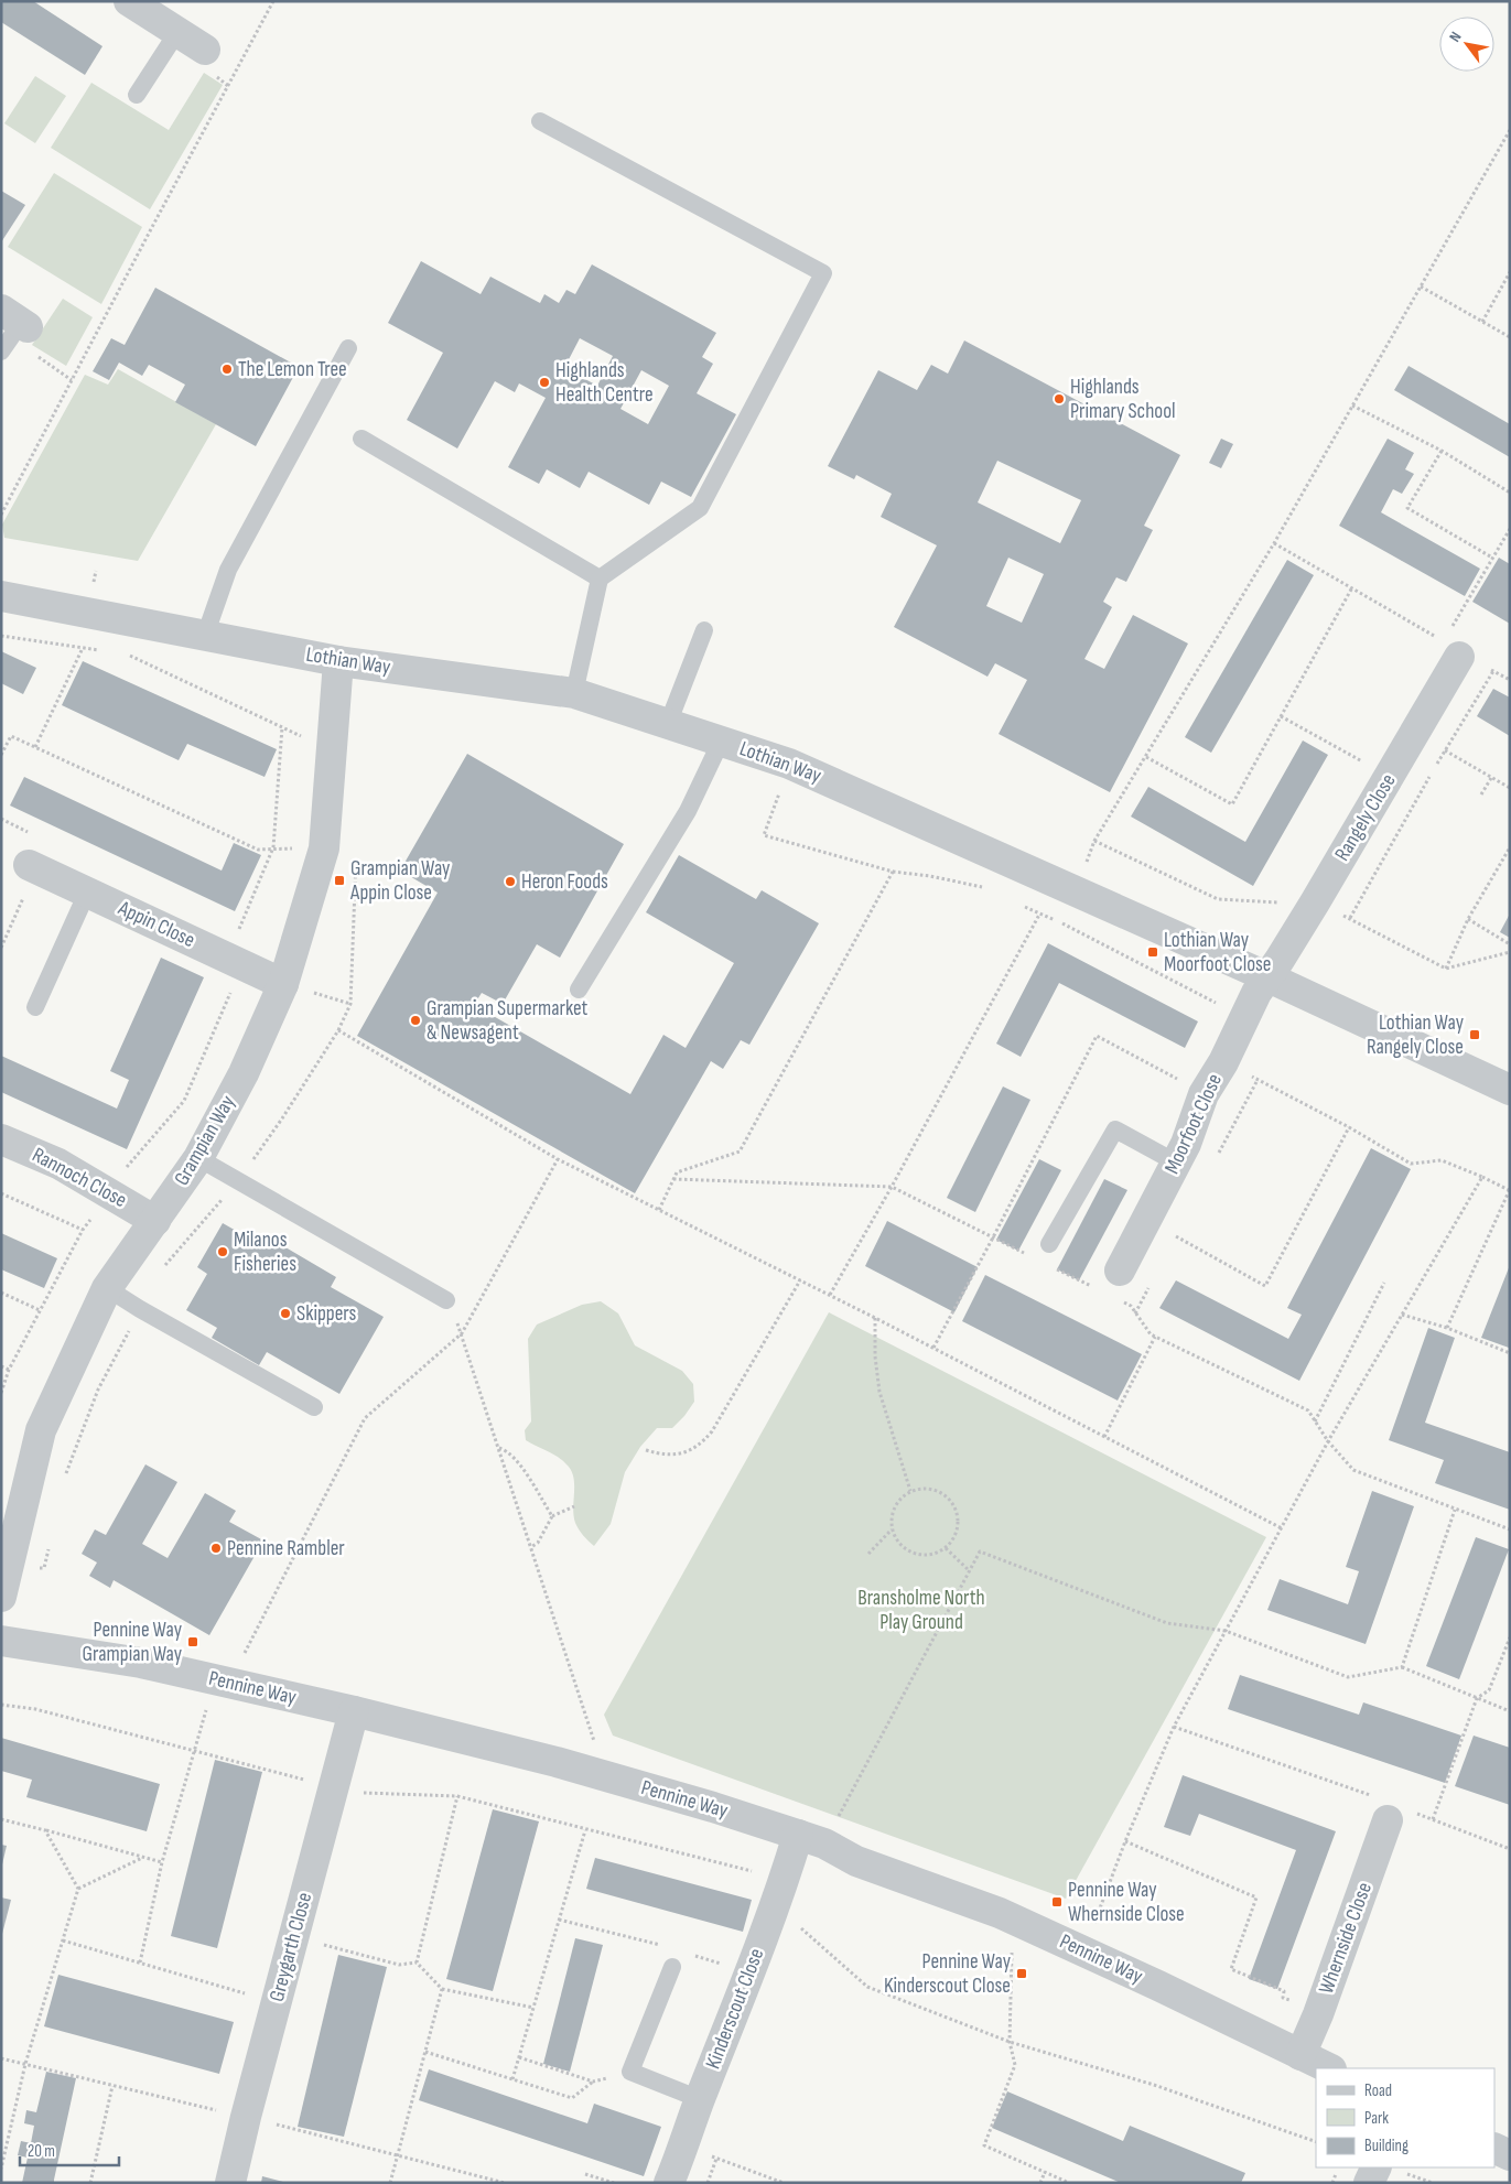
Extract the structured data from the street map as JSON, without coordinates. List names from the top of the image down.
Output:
{
  "streets": {
    "street": [
      "Lothian Way",
      "Rangely Close",
      "Appin Close",
      "Moorfoot Close",
      "Grampian Way",
      "Rannoch Close",
      "Pennine Way",
      "Whernside Close",
      "Greygarth Close",
      "Kinderscout Close"
    ]
  },
  "crossings": [
    ["Lothian Way", "Rangely Close"],
    ["Lothian Way", "Moorfoot Close"],
    ["Lothian Way", "Grampian Way"],
    ["Rangely Close", "Moorfoot Close"],
    ["Appin Close", "Grampian Way"],
    ["Grampian Way", "Rannoch Close"],
    ["Pennine Way", "Whernside Close"],
    ["Pennine Way", "Greygarth Close"],
    ["Pennine Way", "Kinderscout Close"]
  ],
  "parks": ["Bransholme North Play Ground"],
  "places": {
    "other": [
      "The Lemon Tree",
      "Highlands Health Centre",
      "Highlands Primary School",
      "Heron Foods",
      "Grampian Supermarket & Newsagent",
      "Milanos Fisheries",
      "Skippers",
      "Pennine Rambler"
    ],
    "transit": [
      "Grampian Way Appin Close",
      "Lothian Way Moorfoot Close",
      "Lothian Way Rangely Close",
      "Pennine Way Grampian Way",
      "Pennine Way Whernside Close",
      "Pennine Way Kinderscout Close"
    ]
  },
  "legend": ["Road", "Park", "Building"],
  "scale_bar": "20 m",
  "north": "top left"
}
